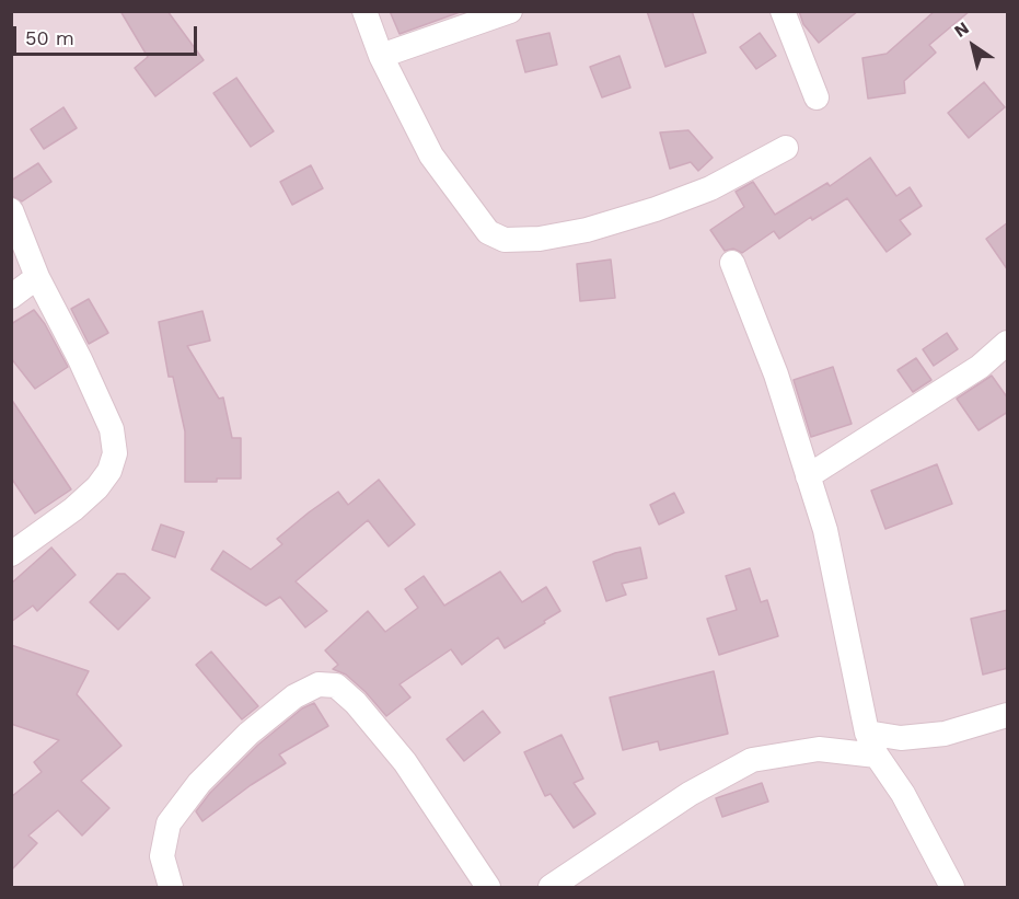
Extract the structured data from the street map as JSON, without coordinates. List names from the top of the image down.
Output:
{
  "scale_bar": "50 m",
  "north": "top left"
}
